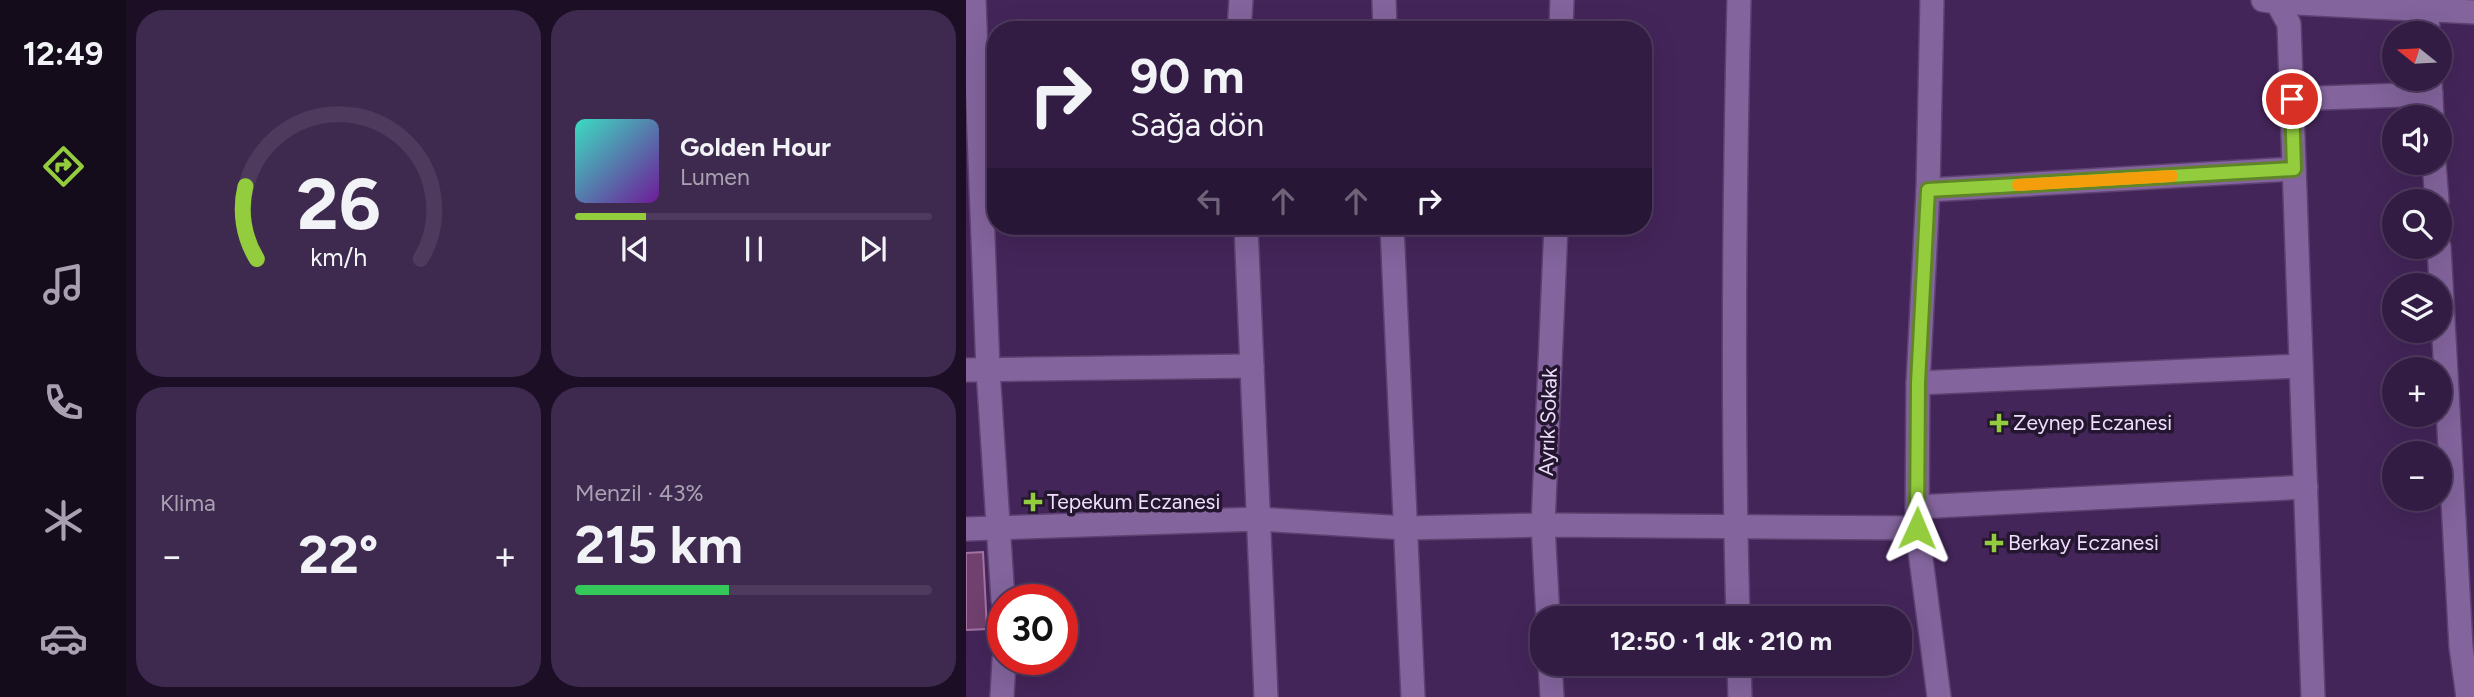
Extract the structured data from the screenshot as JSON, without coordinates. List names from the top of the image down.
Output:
{
  "streets": {
    "street": ["Ayrık Sokak"]
  },
  "places": {
    "health": ["Zeynep Eczanesi", "Tepekum Eczanesi", "Berkay Eczanesi"]
  },
  "north": "left",
  "page": {
    "tabs": "12:49",
    "map_buttons": ["+", "−"],
    "turn": ["90 m", "Sağa dön"],
    "song": ["Golden Hour", "Lumen"],
    "tile": [
      "Klima",
      ["Menzil · 43%", "215 km"]
    ],
    "heat": ["−", "22°", "+"],
    "limit": "30",
    "trip": "12:50 · 1 dk · 210 m",
    "gauge": ["26", "km/h"]
  }
}
